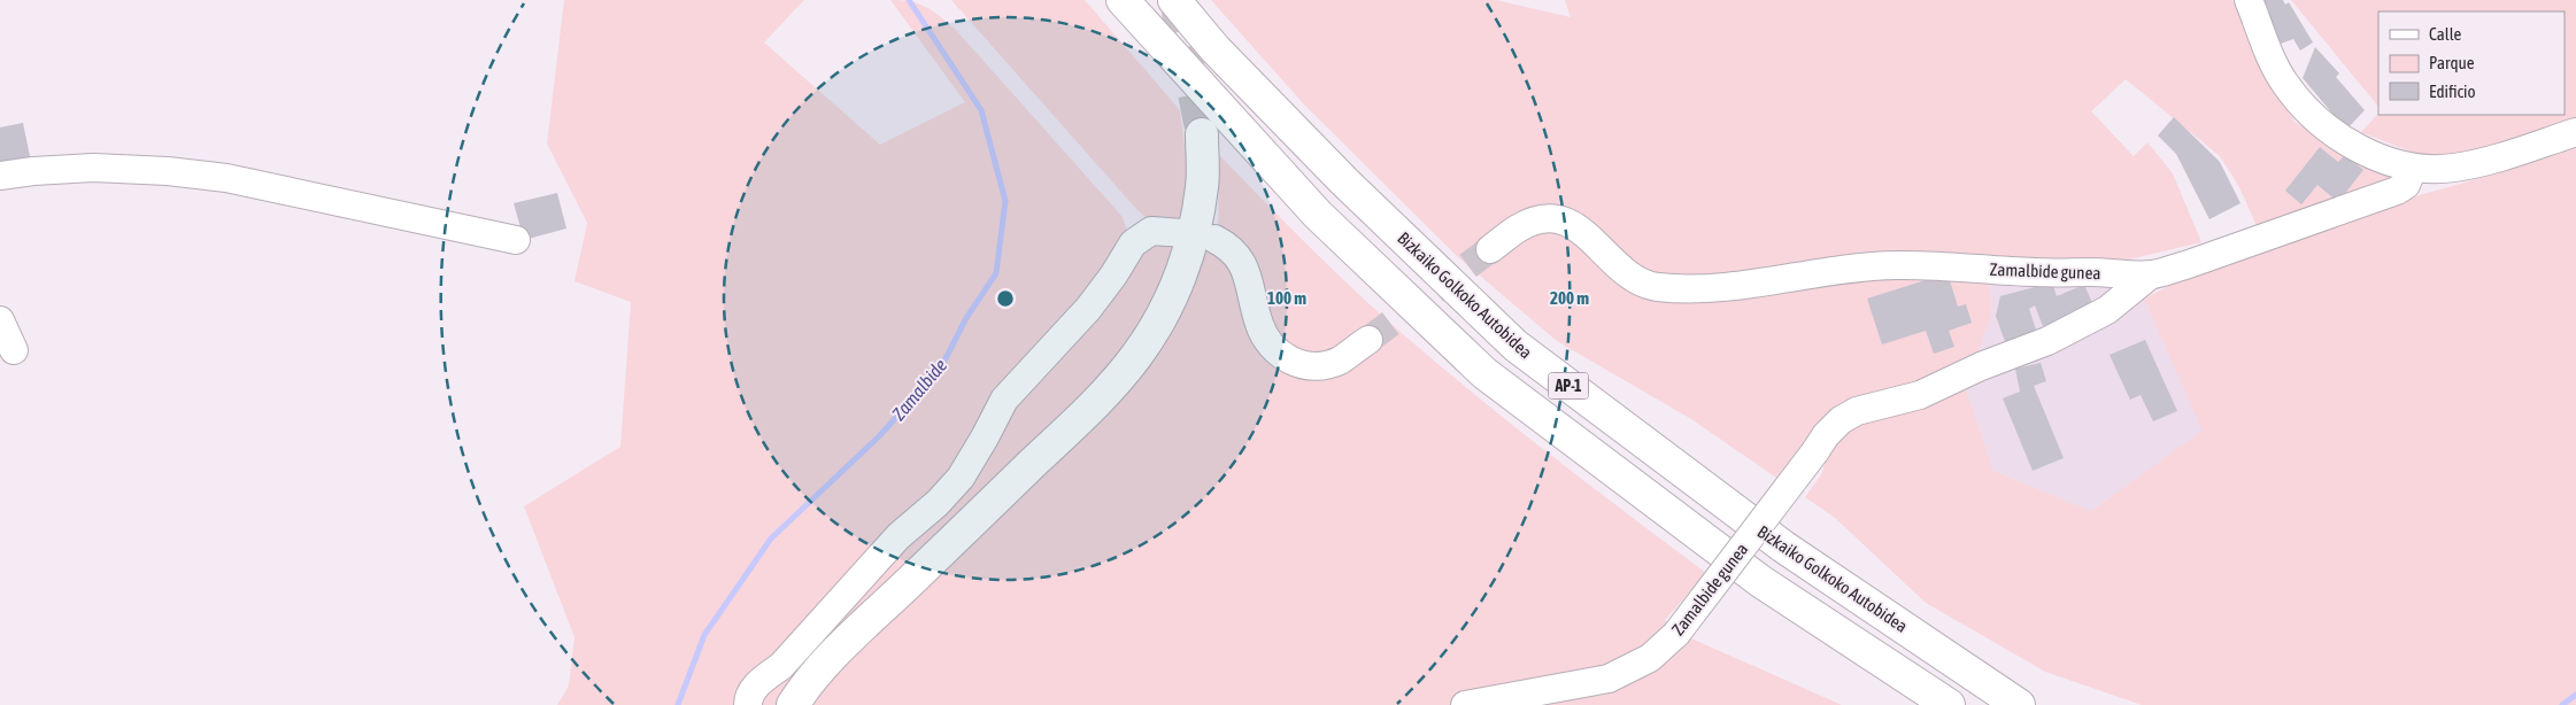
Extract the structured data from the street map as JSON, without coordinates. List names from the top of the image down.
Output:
{
  "streets": {
    "main road": ["Bizkaiko Golkoko Autobidea", "AP-1"],
    "street": ["Zamalbide gunea"]
  },
  "water": ["Zamalbide"],
  "legend": ["Calle", "Parque", "Edificio"],
  "rings": ["100 m", "200 m"]
}
